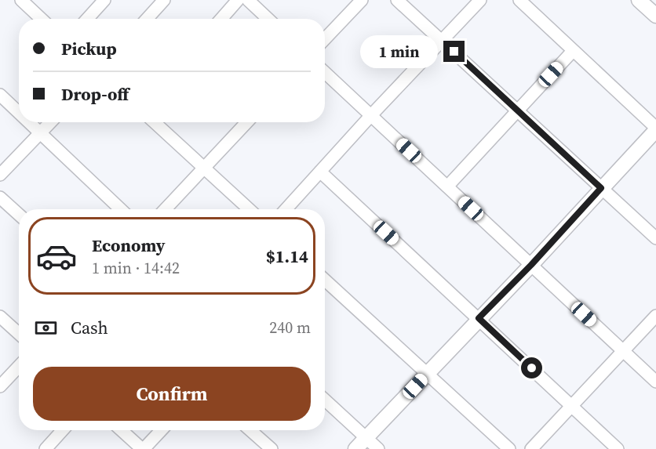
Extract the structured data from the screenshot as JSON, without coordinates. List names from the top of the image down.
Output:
{
  "page": {
    "banner": ["Pickup", "Drop-off"],
    "bubble": "1 min",
    "list": [
      {
        "name": "Economy",
        "note": "1 min · 14:42",
        "value": "$1.14"
      }
    ],
    "pay": ["Cash", "240 m"],
    "buttons": "Confirm"
  }
}
